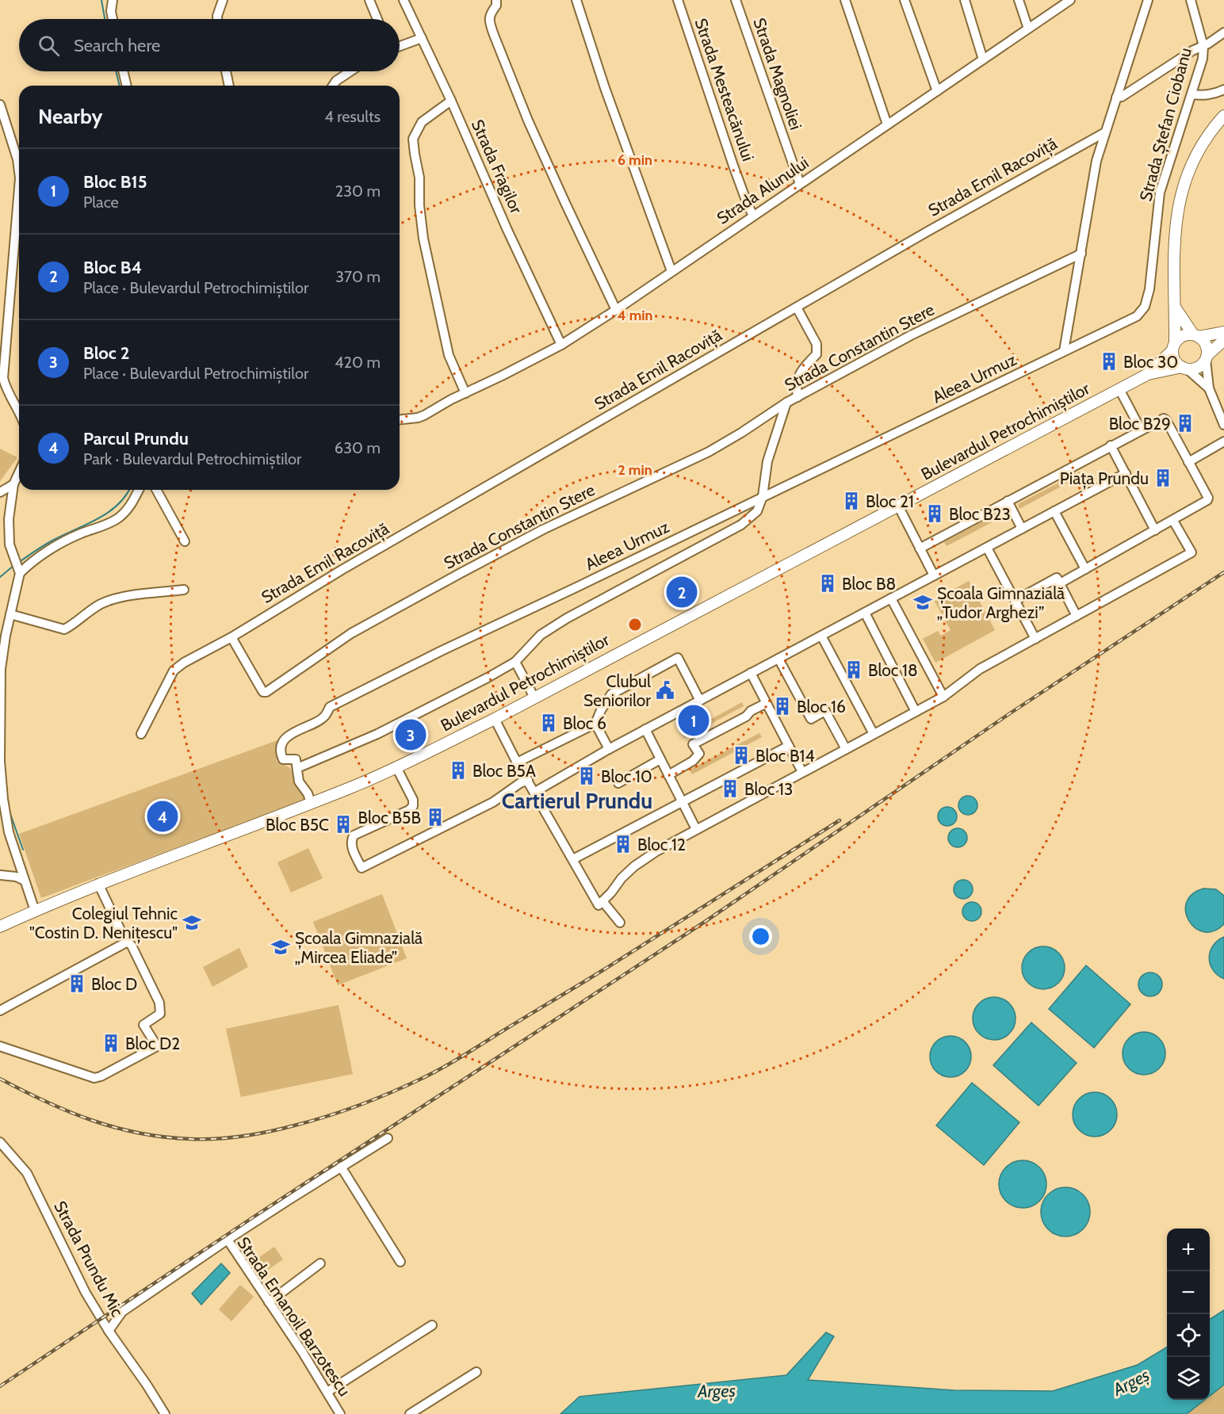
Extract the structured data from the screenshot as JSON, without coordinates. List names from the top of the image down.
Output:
{
  "streets": {
    "main road": ["Bulevardul Petrochimiștilor"],
    "street": [
      "Strada Magnoliei",
      "Strada Mesteacănului",
      "Strada Ștefan Ciobanu",
      "Strada Fragilor",
      "Strada Emil Racoviță",
      "Strada Alunului",
      "Strada Constantin Stere",
      "Aleea Urmuz",
      "Strada Prundu Mic",
      "Strada Emanoil Barzotescu"
    ]
  },
  "crossings": [
    ["Strada Magnoliei", "Strada Alunului"],
    ["Strada Mesteacănului", "Strada Alunului"],
    ["Strada Ștefan Ciobanu", "Aleea Urmuz"],
    ["Strada Fragilor", "Strada Alunului"],
    ["Strada Emil Racoviță", "Strada Constantin Stere"],
    ["Strada Prundu Mic", "Strada Emanoil Barzotescu"]
  ],
  "districts": ["Cartierul Prundu"],
  "water": ["Argeș"],
  "places": {
    "building": [
      "Bloc 30",
      "Bloc B29",
      "Piața Prundu",
      "Bloc 21",
      "Bloc B23",
      "Bloc B8",
      "Bloc 18",
      "Bloc 16",
      "Bloc 6",
      "Bloc B14",
      "Bloc B5A",
      "Bloc 10",
      "Bloc 13",
      "Bloc B5B",
      "Bloc B5C",
      "Bloc 12",
      "Bloc D",
      "Bloc D2"
    ],
    "school or university": ["Școala Gimnazială „Tudor Arghezi”", "Colegiul Tehnic \"Costin D. Nenițescu\"", "Școala Gimnazială „Mircea Eliade”"],
    "public building": ["Clubul Seniorilor"]
  },
  "page": {
    "search": "Search here",
    "heading": ["Nearby", "4 results"],
    "list": [
      {
        "mark": "1",
        "name": "Bloc B15",
        "note": "Place",
        "value": "230 m"
      },
      {
        "mark": "2",
        "name": "Bloc B4",
        "note": "Place · Bulevardul Petrochimiștilor",
        "value": "370 m"
      },
      {
        "mark": "3",
        "name": "Bloc 2",
        "note": "Place · Bulevardul Petrochimiștilor",
        "value": "420 m"
      },
      {
        "mark": "4",
        "name": "Parcul Prundu",
        "note": "Park · Bulevardul Petrochimiștilor",
        "value": "630 m"
      }
    ],
    "pins": [
      "2",
      "1",
      "3",
      "4"
    ],
    "map_buttons": ["+", "−"]
  },
  "rings": ["6 min", "4 min", "2 min"]
}
